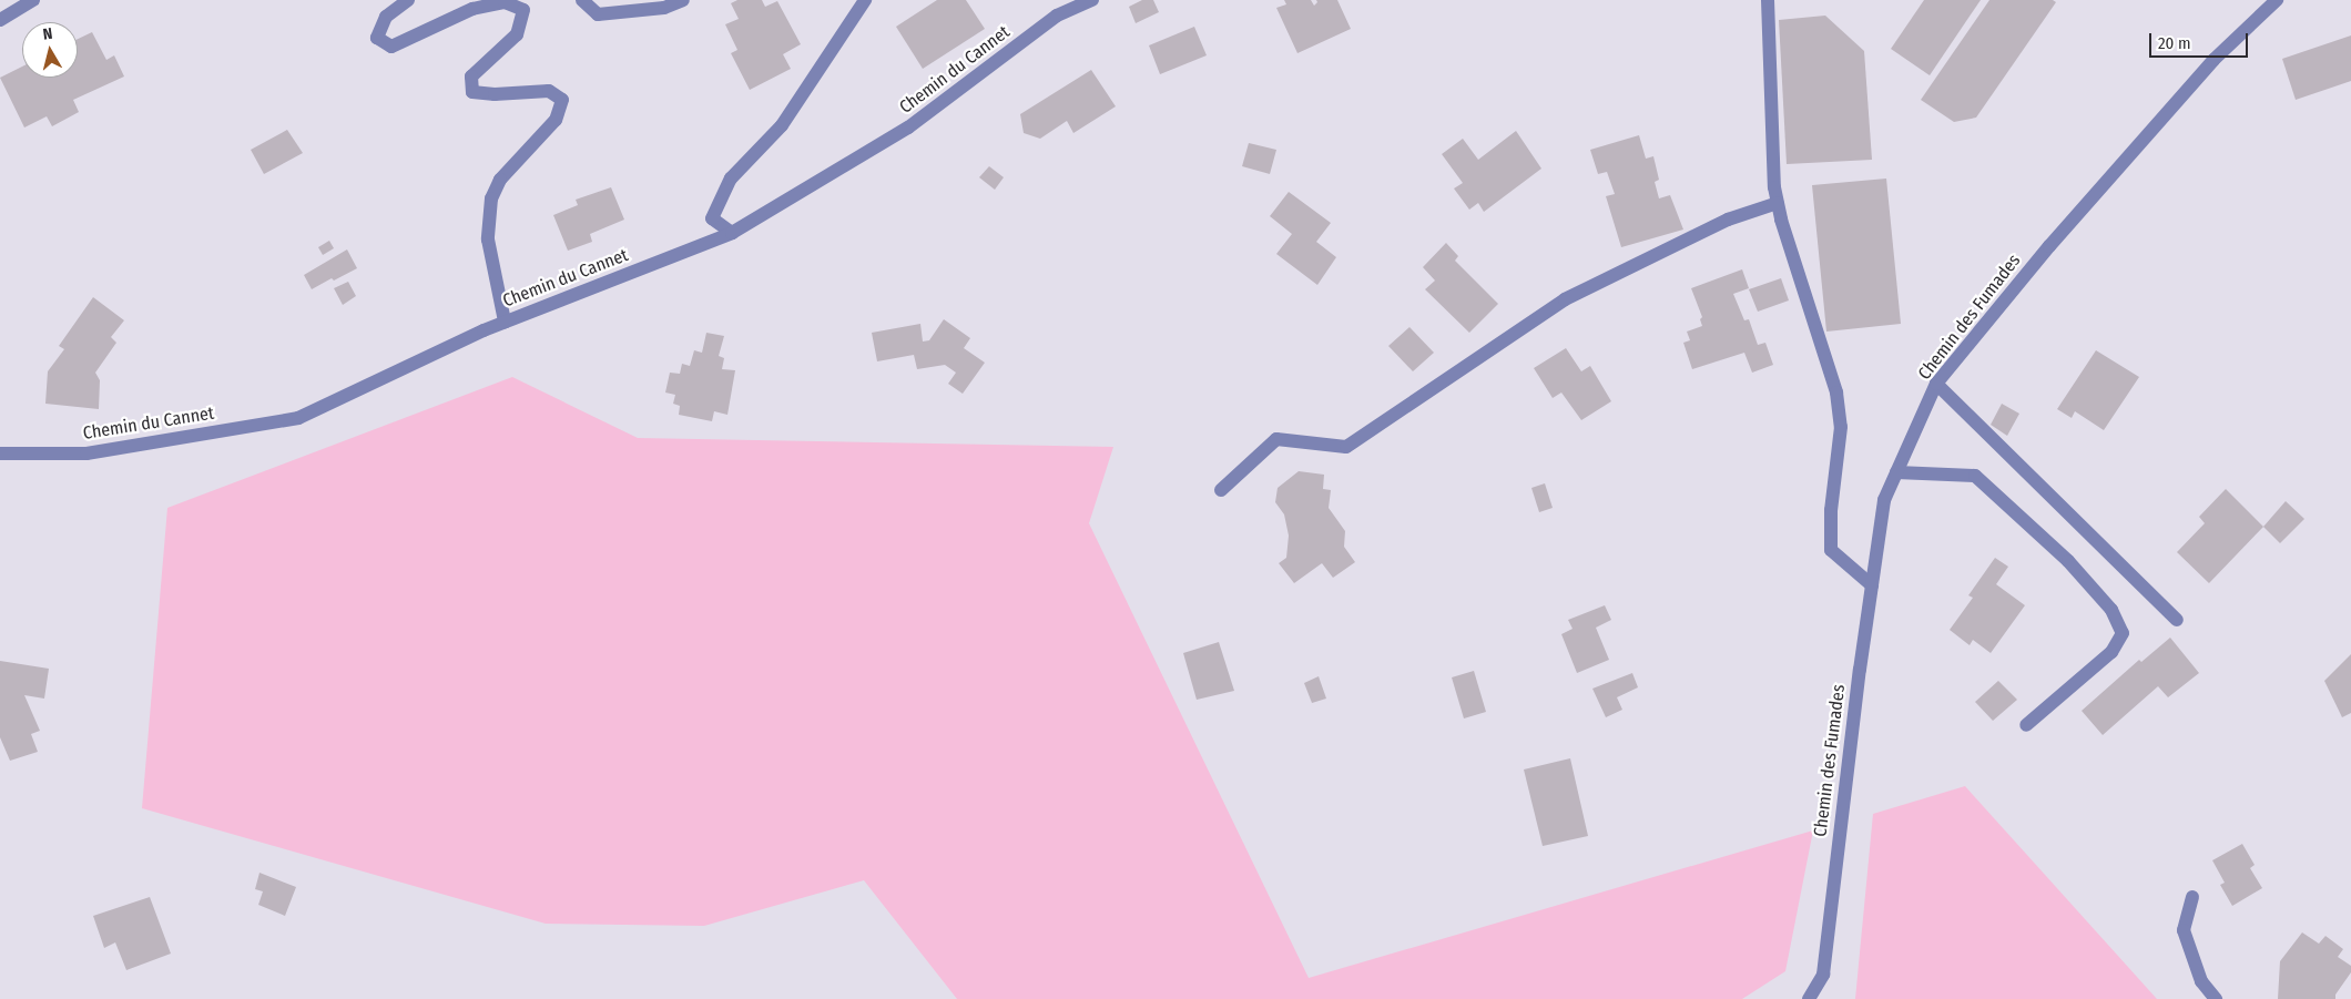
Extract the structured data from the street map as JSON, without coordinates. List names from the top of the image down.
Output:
{
  "streets": {
    "street": ["Chemin du Cannet", "Chemin des Fumades"]
  },
  "scale_bar": "20 m",
  "north": "top"
}
